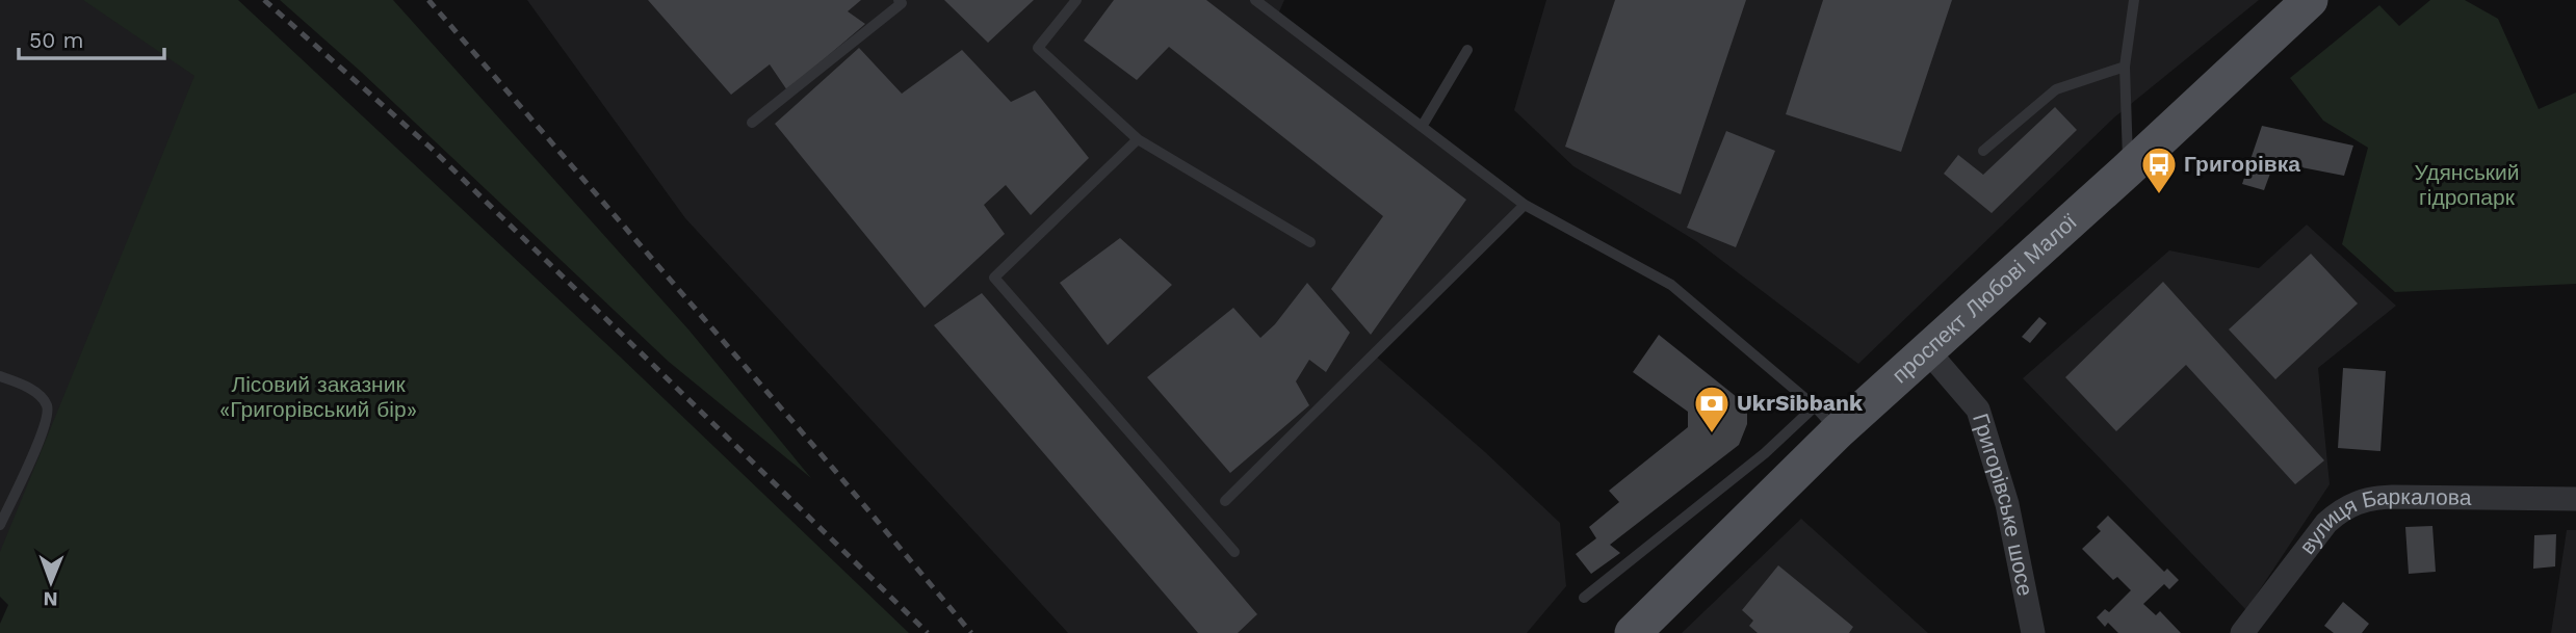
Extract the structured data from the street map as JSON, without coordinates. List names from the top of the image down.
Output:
{
  "streets": {
    "main road": ["проспект Любові Малої"],
    "street": ["Григорівське шосе", "вулиця Баркалова"]
  },
  "crossings": [
    ["проспект Любові Малої", "Григорівське шосе"]
  ],
  "parks": ["Удянський гідропарк", "Лісовий заказник «Григорівський бір»"],
  "places": {
    "bus stop": ["Григорівка"],
    "bank": ["UkrSibbank"]
  },
  "scale_bar": "50 m",
  "north": "bottom"
}
